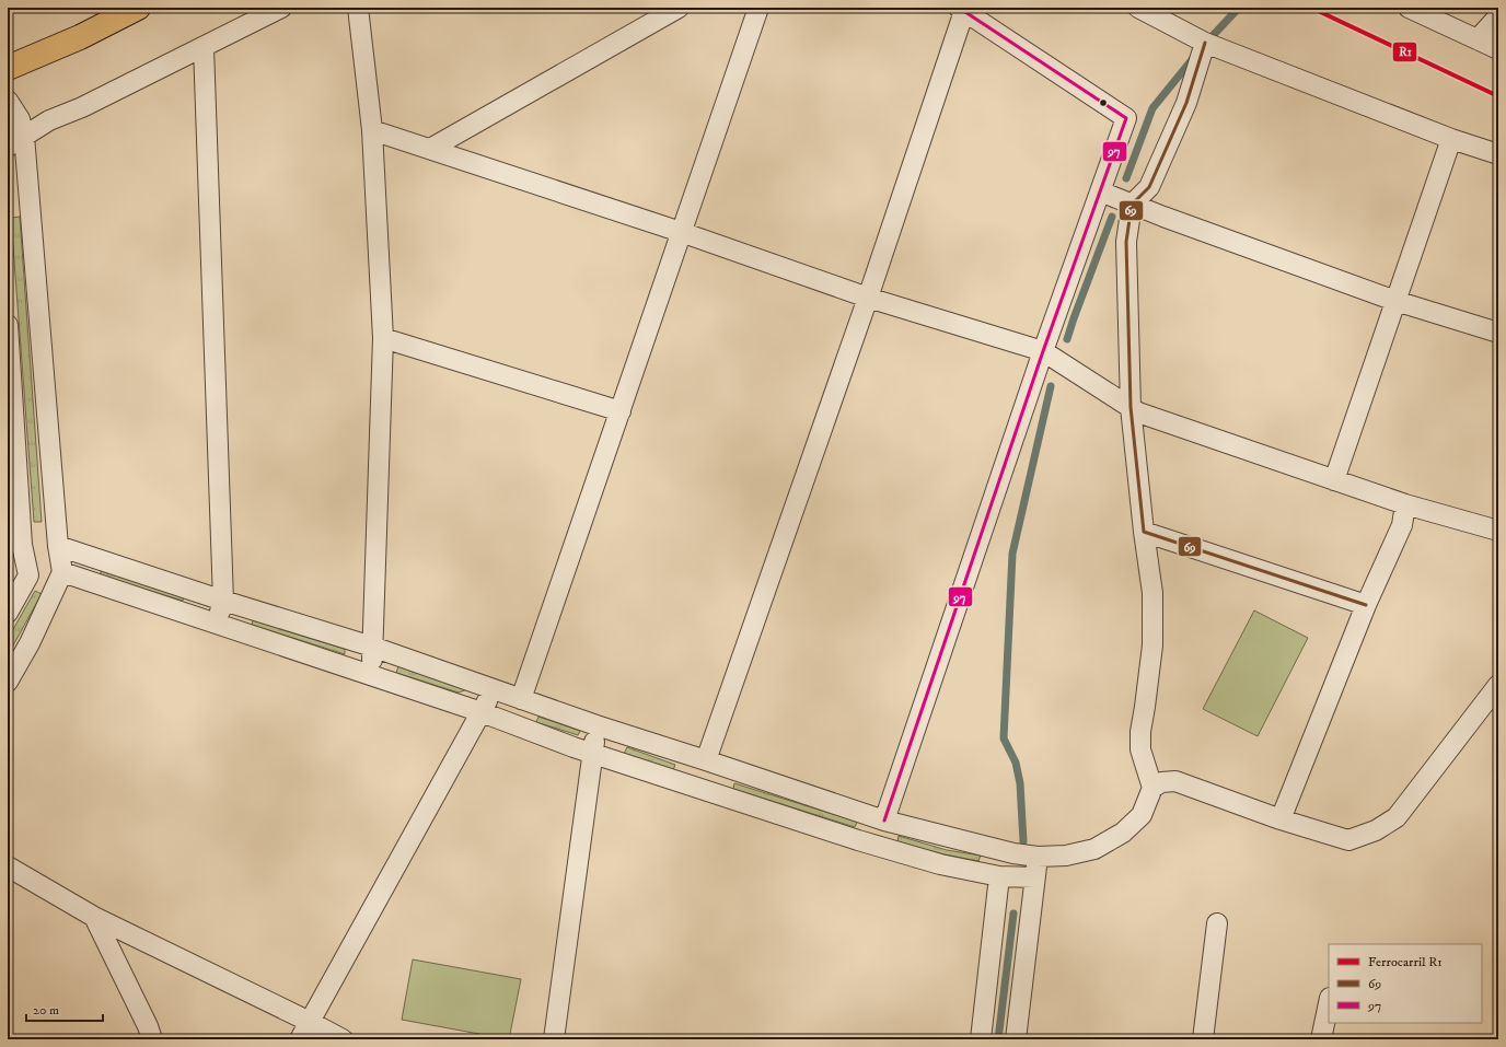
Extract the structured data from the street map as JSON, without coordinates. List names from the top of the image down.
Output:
{
  "lines": ["rail line R1", "transit line 97", "transit line 69"],
  "legend": ["Ferrocarril R1", "69", "97"],
  "scale_bar": "20 m"
}
